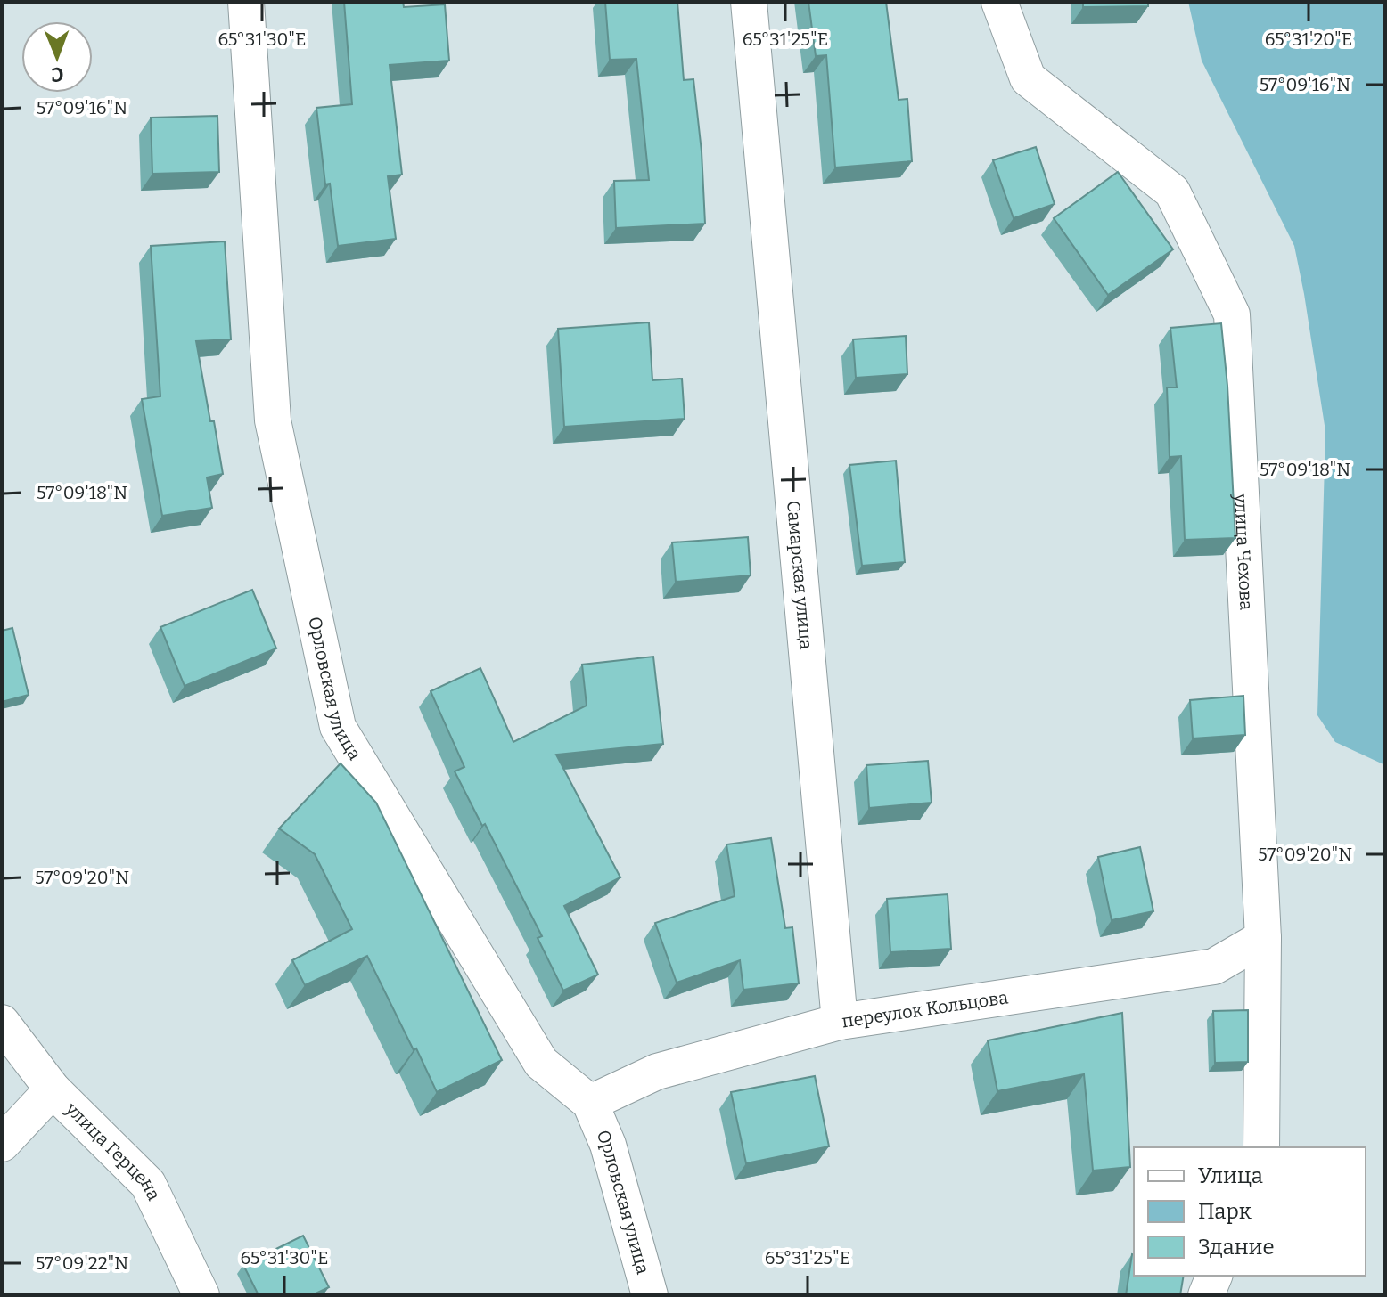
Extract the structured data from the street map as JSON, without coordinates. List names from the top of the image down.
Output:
{
  "streets": {
    "street": [
      "улица Чехова",
      "Самарская улица",
      "Орловская улица",
      "переулок Кольцова",
      "улица Герцена"
    ]
  },
  "crossings": [
    ["улица Чехова", "переулок Кольцова"],
    ["Самарская улица", "переулок Кольцова"],
    ["Орловская улица", "переулок Кольцова"]
  ],
  "legend": ["Улица", "Парк", "Здание"],
  "north": "bottom",
  "coordinates": [
    "65°31'30\"E",
    "65°31'25\"E",
    "65°31'20\"E",
    "57°09'16\"N",
    "57°09'18\"N",
    "57°09'20\"N",
    "57°09'22\"N"
  ]
}
